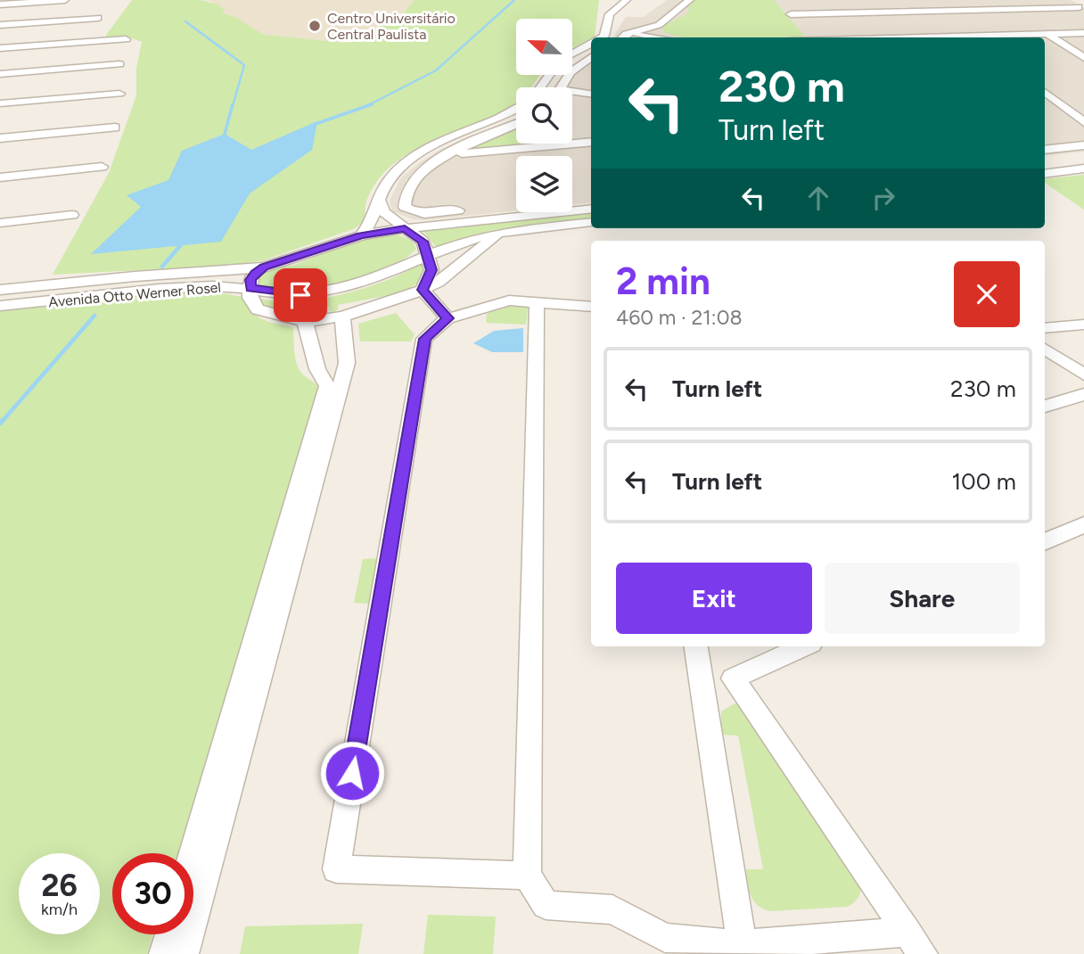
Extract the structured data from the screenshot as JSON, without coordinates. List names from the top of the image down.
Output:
{
  "streets": {
    "street": ["Avenida Otto Werner Rosel"]
  },
  "places": ["Centro Universitário Central Paulista"],
  "north": "left",
  "page": {
    "turn": ["230 m", "Turn left"],
    "heading": ["2 min", "460 m · 21:08"],
    "list": [
      {
        "name": "Turn left",
        "value": "230 m"
      },
      {
        "name": "Turn left",
        "value": "100 m"
      }
    ],
    "buttons": ["Exit", "Share"],
    "speed": "26 km/h",
    "limit": "30"
  }
}
